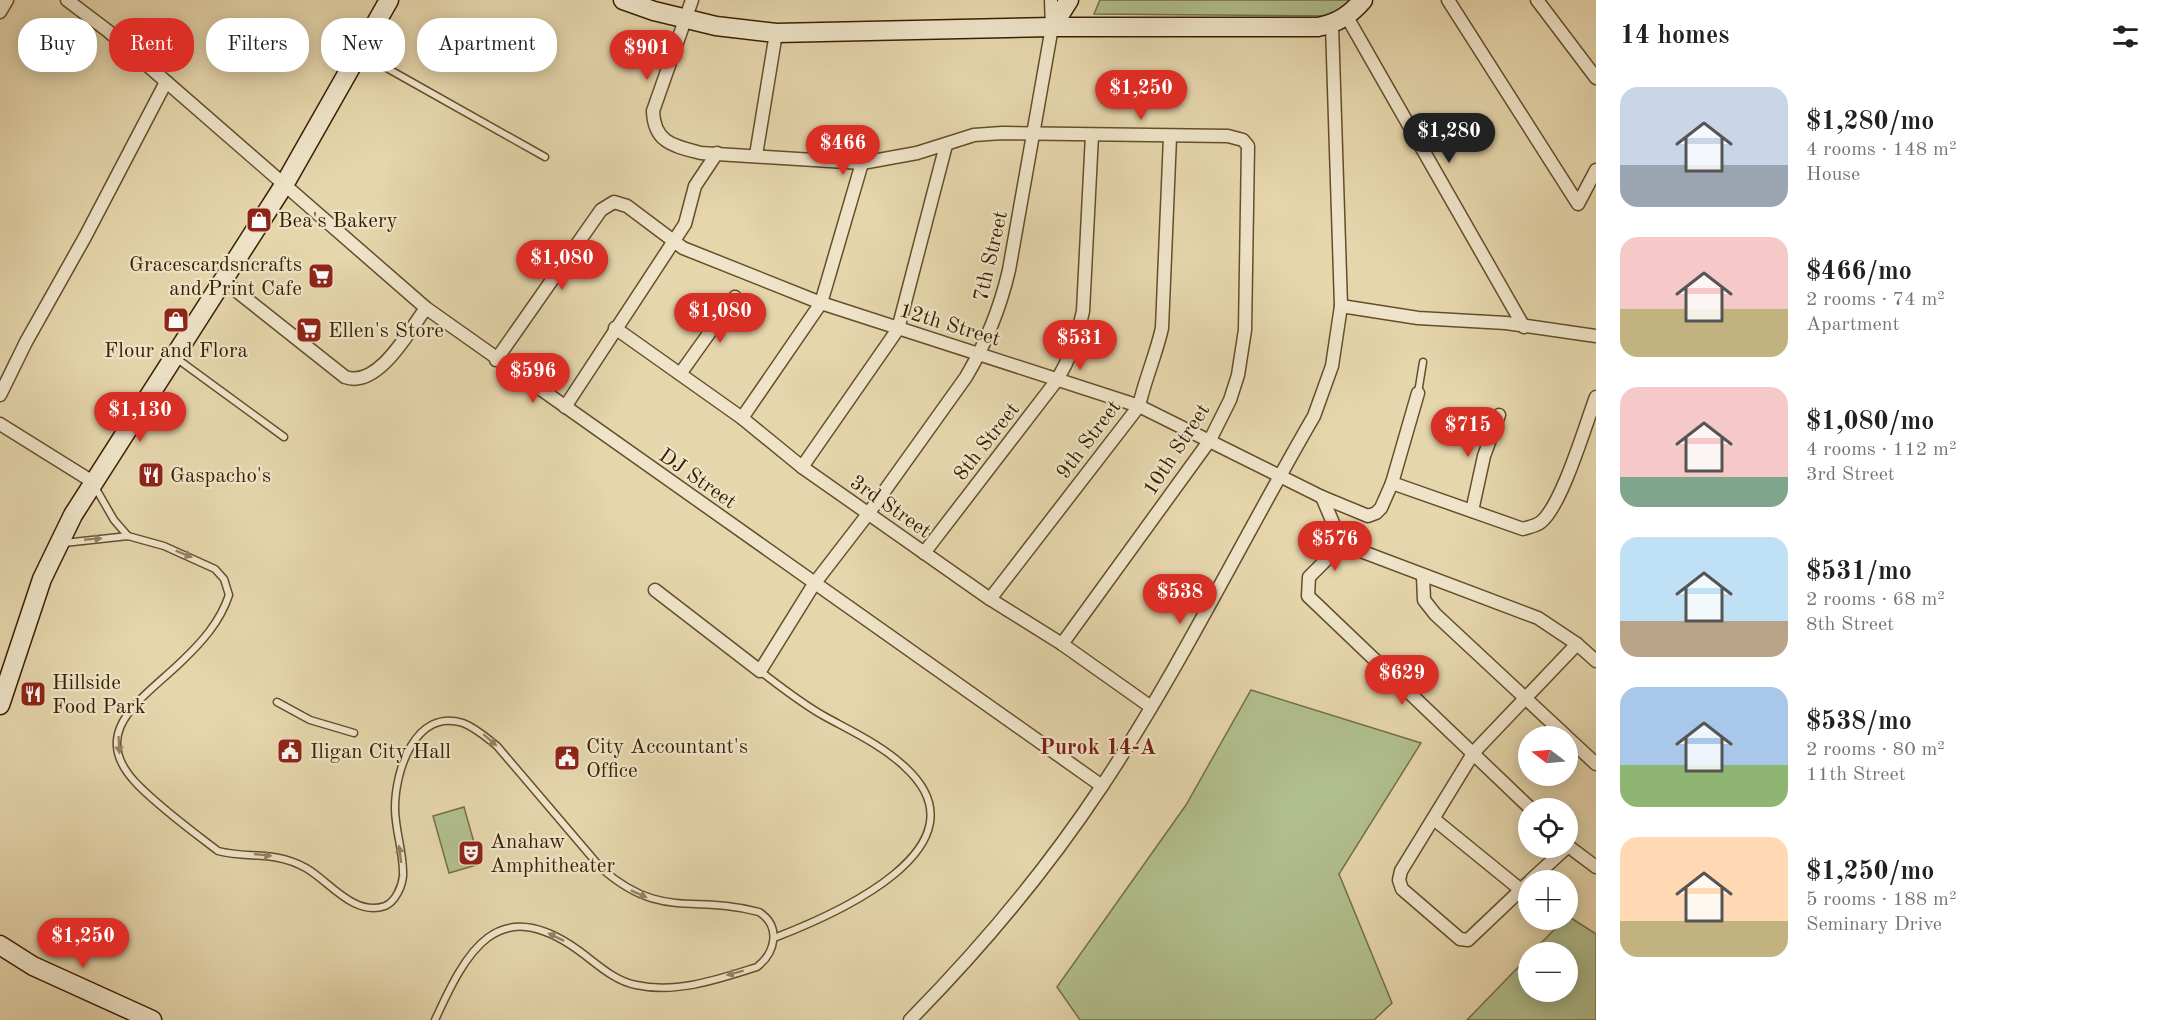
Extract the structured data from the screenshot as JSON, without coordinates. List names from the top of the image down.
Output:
{
  "streets": {
    "street": [
      "7th Street",
      "12th Street",
      "9th Street",
      "8th Street",
      "10th Street",
      "DJ Street",
      "3rd Street"
    ]
  },
  "crossings": [
    ["7th Street", "12th Street"],
    ["7th Street", "DJ Street"],
    ["7th Street", "3rd Street"],
    ["12th Street", "9th Street"],
    ["12th Street", "8th Street"],
    ["12th Street", "10th Street"],
    ["12th Street", "DJ Street"],
    ["9th Street", "10th Street"],
    ["9th Street", "3rd Street"],
    ["8th Street", "3rd Street"],
    ["10th Street", "3rd Street"]
  ],
  "districts": ["Purok 14-A"],
  "places": {
    "shop": ["Bea's Bakery", "Flour and Flora"],
    "supermarket": ["Gracescardsncrafts and Print Cafe", "Ellen's Store"],
    "restaurant": ["Gaspacho's", "Hillside Food Park"],
    "public building": ["Iligan City Hall", "City Accountant's Office"],
    "theatre": ["Anahaw Amphitheater"]
  },
  "north": "left",
  "page": {
    "heading": "14 homes",
    "chip": [
      "Buy",
      "Rent",
      "Filters",
      "New",
      "Apartment"
    ],
    "price": [
      "$901",
      "$1,250",
      "$1,280",
      "$466",
      "$1,080",
      "$1,080",
      "$531",
      "$596",
      "$1,130",
      "$715",
      "$576",
      "$538",
      "$629",
      "$1,250"
    ],
    "list": [
      {
        "name": "$1,280/mo",
        "note": "4 rooms · 148 m² · House"
      },
      {
        "name": "$466/mo",
        "note": "2 rooms · 74 m² · Apartment"
      },
      {
        "name": "$1,080/mo",
        "note": "4 rooms · 112 m² · 3rd Street"
      },
      {
        "name": "$531/mo",
        "note": "2 rooms · 68 m² · 8th Street"
      },
      {
        "name": "$538/mo",
        "note": "2 rooms · 80 m² · 11th Street"
      },
      {
        "name": "$1,250/mo",
        "note": "5 rooms · 188 m² · Seminary Drive"
      }
    ],
    "map_buttons": ["+", "−"]
  }
}
